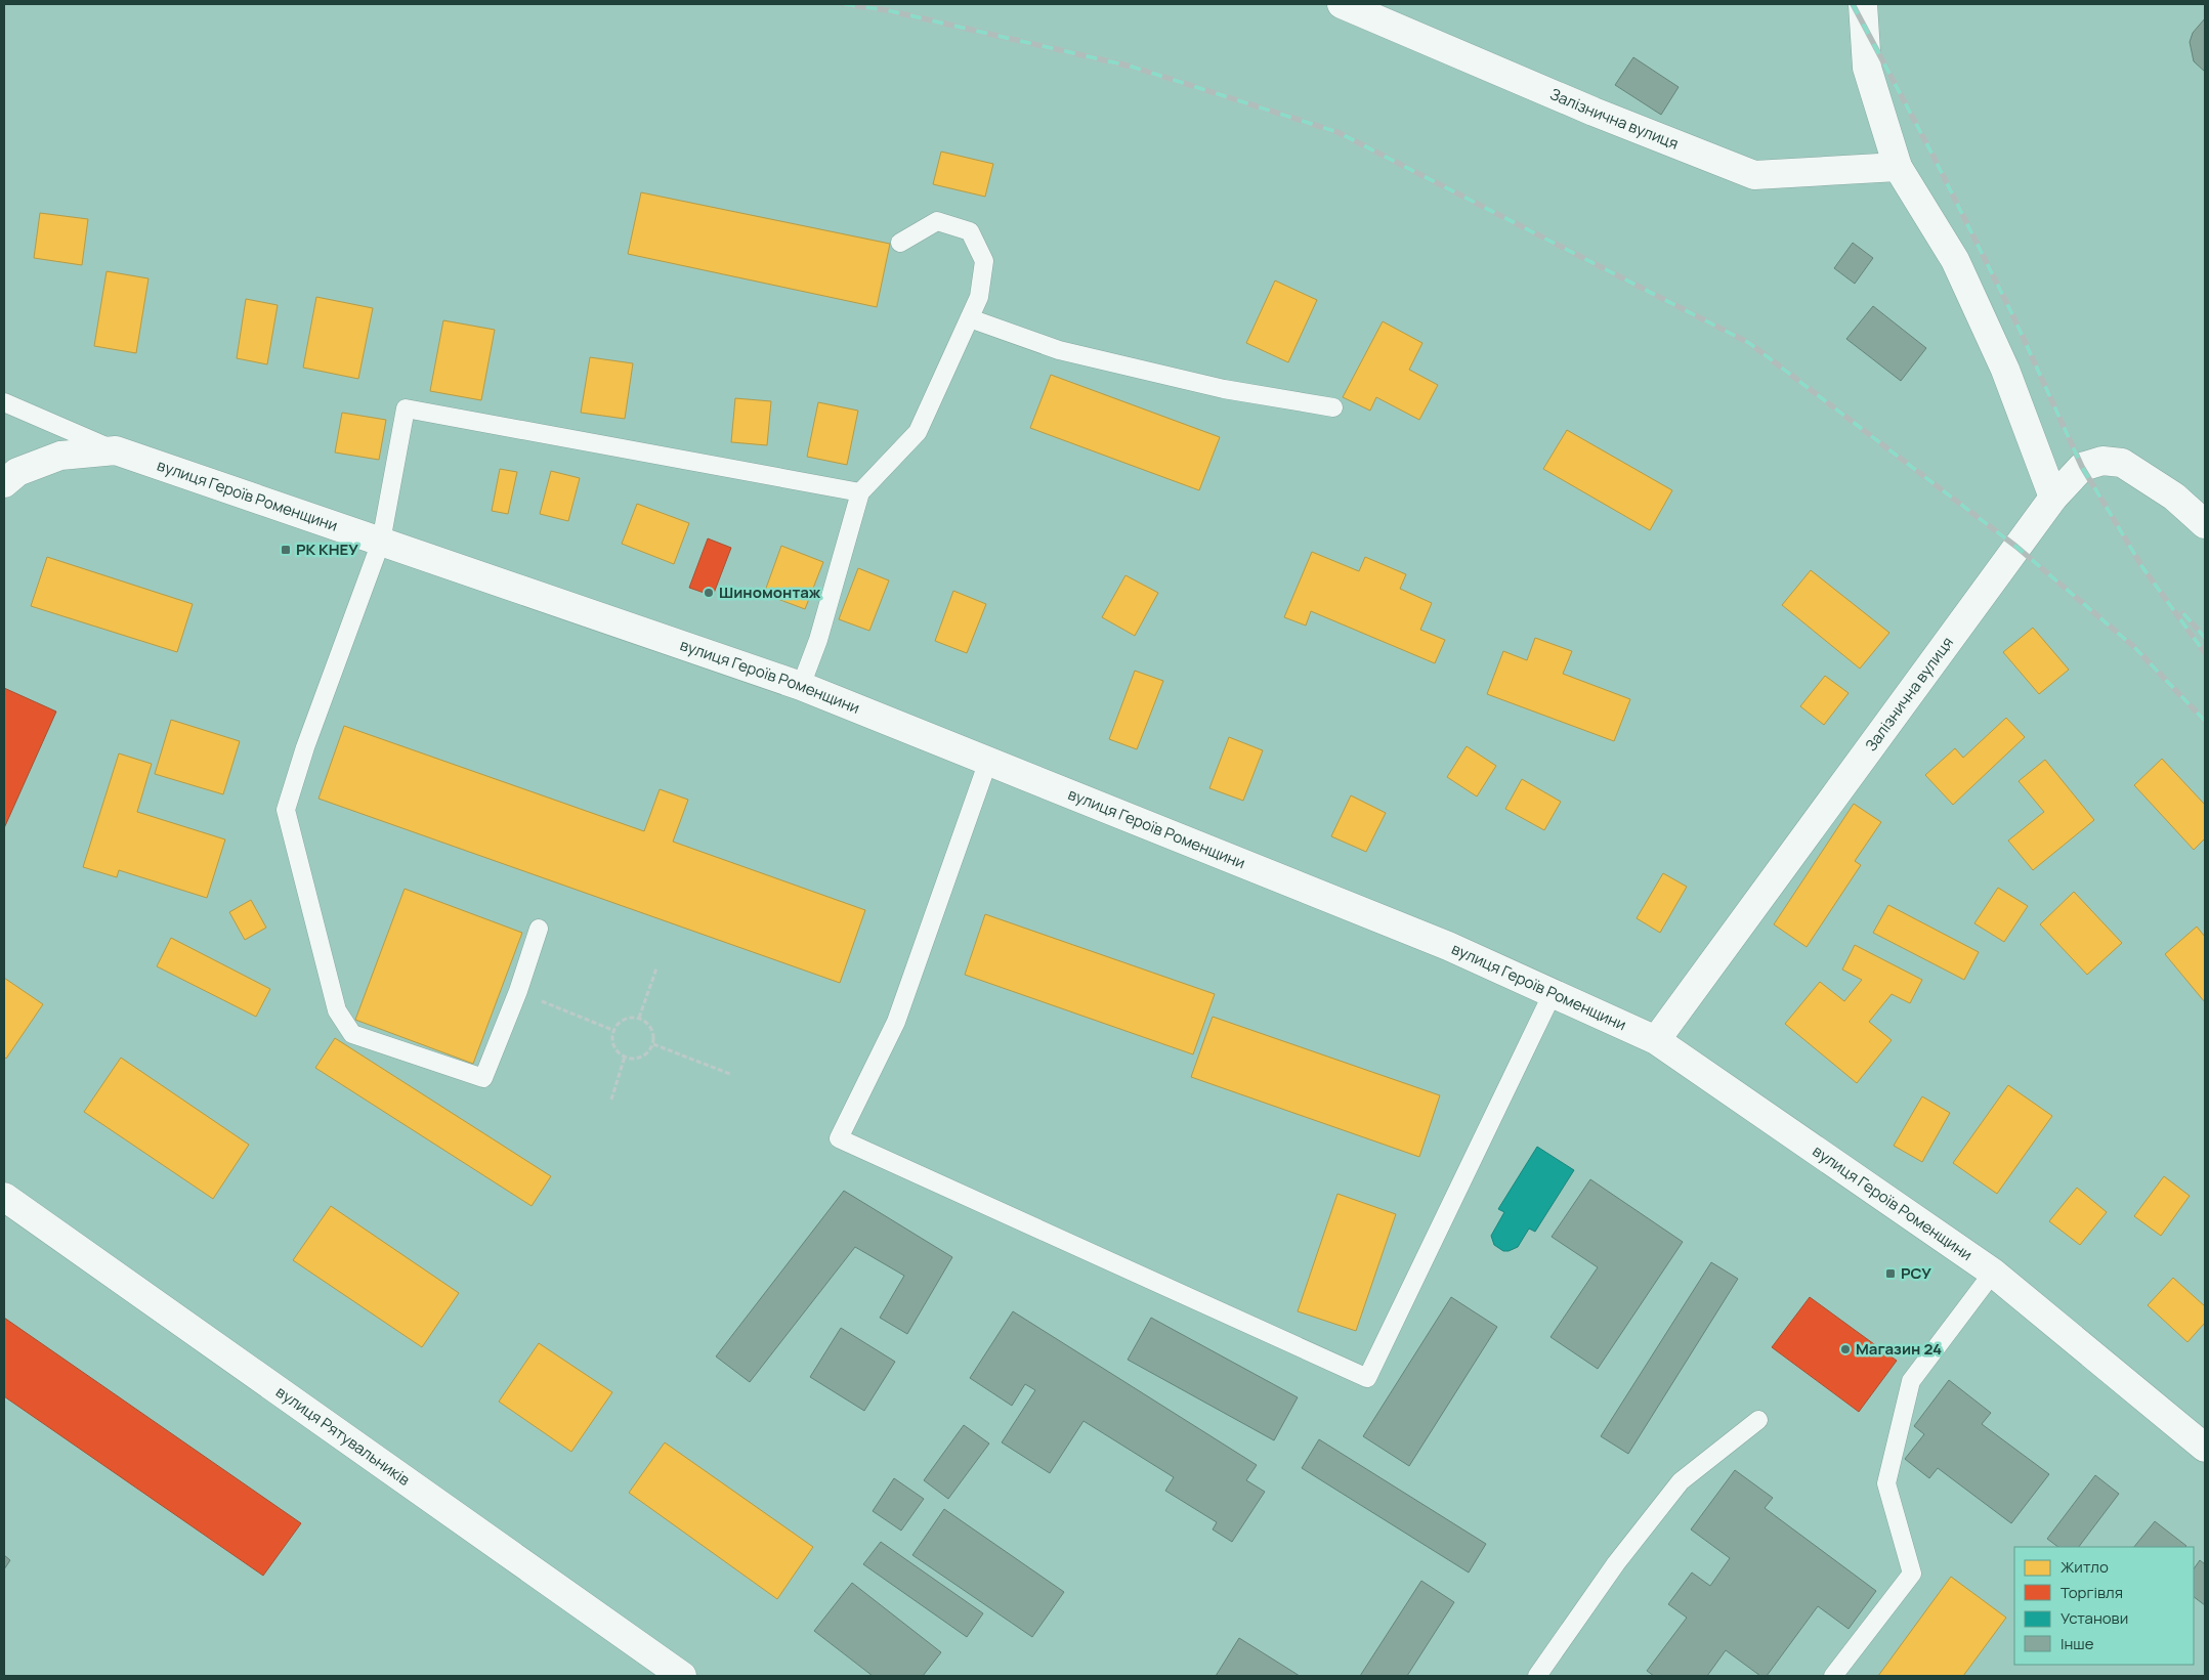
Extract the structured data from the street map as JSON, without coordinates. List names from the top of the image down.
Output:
{
  "streets": {
    "street": ["Залізнична вулиця", "вулиця Героїв Роменщини", "вулиця Рятувальників"]
  },
  "crossings": [
    ["Залізнична вулиця", "вулиця Героїв Роменщини"]
  ],
  "places": {
    "transit": ["РК КНЕУ", "РСУ"],
    "other": ["Шиномонтаж", "Магазин 24"]
  },
  "legend": [
    "Житло",
    "Торгівля",
    "Установи",
    "Інше"
  ]
}
